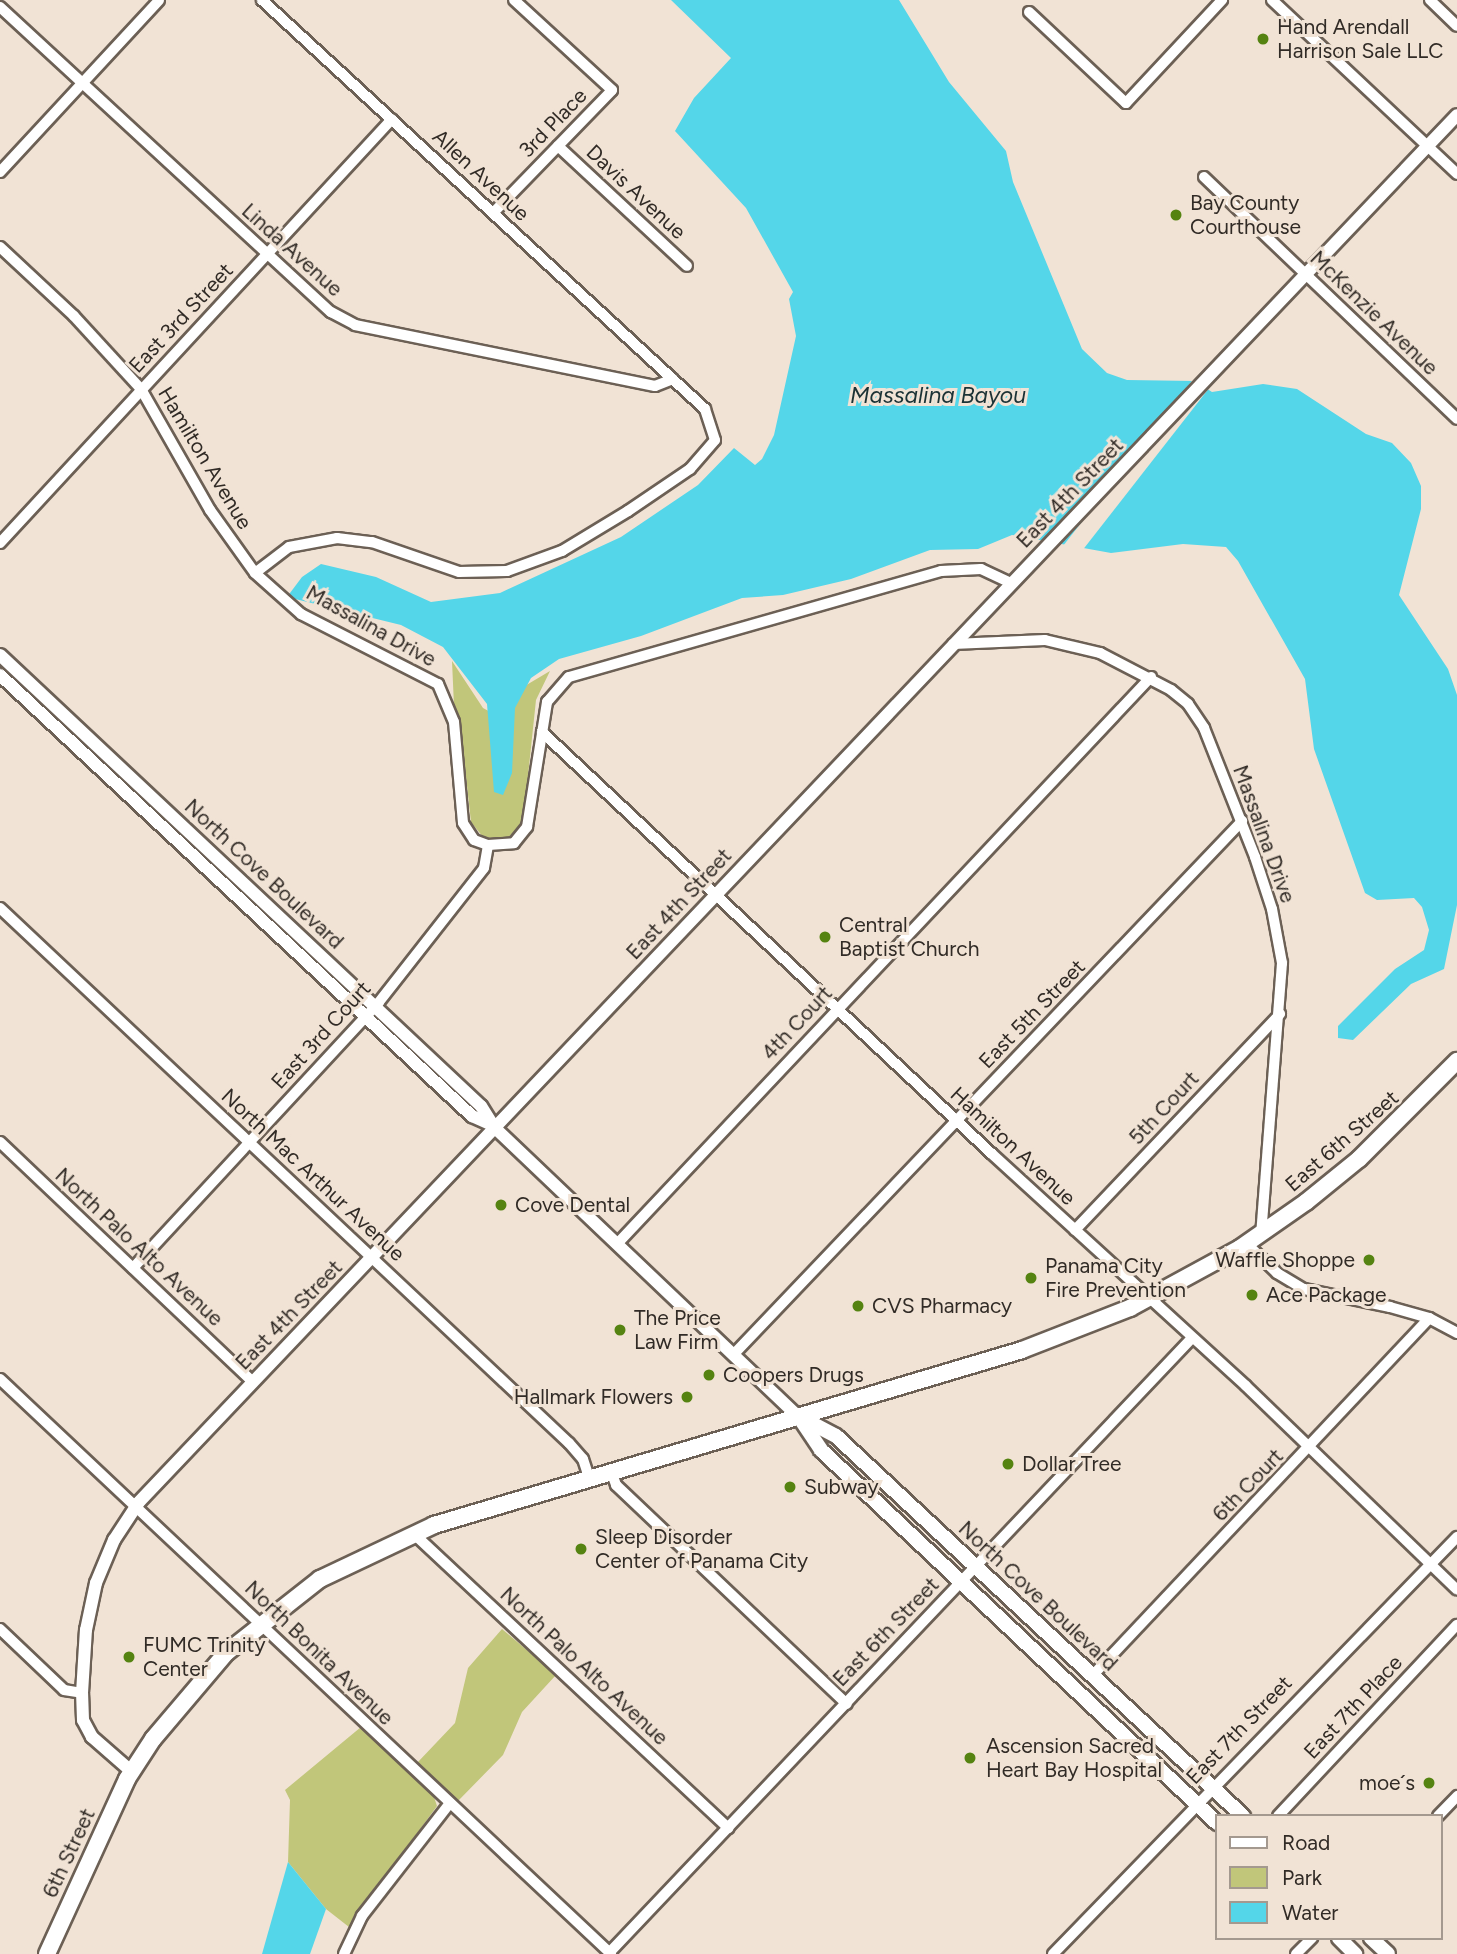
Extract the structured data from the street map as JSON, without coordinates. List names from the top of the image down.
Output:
{
  "streets": {
    "main road": ["North Cove Boulevard", "East 6th Street", "6th Street"],
    "street": [
      "3rd Place",
      "Allen Avenue",
      "Davis Avenue",
      "Linda Avenue",
      "McKenzie Avenue",
      "East 3rd Street",
      "Hamilton Avenue",
      "East 4th Street",
      "Massalina Drive",
      "East 5th Street",
      "4th Court",
      "East 3rd Court",
      "5th Court",
      "North Mac Arthur Avenue",
      "North Palo Alto Avenue",
      "6th Court",
      "North Bonita Avenue",
      "East 7th Place",
      "East 7th Street"
    ]
  },
  "crossings": [
    ["3rd Place", "Allen Avenue"],
    ["3rd Place", "Davis Avenue"],
    ["Allen Avenue", "Linda Avenue"],
    ["Allen Avenue", "East 3rd Street"],
    ["Linda Avenue", "East 3rd Street"],
    ["McKenzie Avenue", "East 4th Street"],
    ["East 3rd Street", "Hamilton Avenue"],
    ["Hamilton Avenue", "East 4th Street"],
    ["Hamilton Avenue", "Massalina Drive"],
    ["Hamilton Avenue", "East 5th Street"],
    ["Hamilton Avenue", "4th Court"],
    ["Hamilton Avenue", "5th Court"],
    ["Hamilton Avenue", "East 6th Street"],
    ["Hamilton Avenue", "6th Court"],
    ["Hamilton Avenue", "East 7th Street"],
    ["East 4th Street", "Massalina Drive"],
    ["East 4th Street", "North Cove Boulevard"],
    ["East 4th Street", "North Mac Arthur Avenue"],
    ["East 4th Street", "North Palo Alto Avenue"],
    ["East 4th Street", "North Bonita Avenue"],
    ["East 4th Street", "6th Street"],
    ["Massalina Drive", "East 5th Street"],
    ["Massalina Drive", "4th Court"],
    ["Massalina Drive", "East 3rd Court"],
    ["Massalina Drive", "5th Court"],
    ["Massalina Drive", "East 6th Street"],
    ["North Cove Boulevard", "East 5th Street"],
    ["North Cove Boulevard", "4th Court"],
    ["North Cove Boulevard", "East 3rd Court"],
    ["North Cove Boulevard", "East 6th Street"],
    ["North Cove Boulevard", "6th Court"],
    ["North Cove Boulevard", "East 7th Street"],
    ["East 3rd Court", "North Mac Arthur Avenue"],
    ["East 3rd Court", "North Palo Alto Avenue"],
    ["East 6th Street", "North Palo Alto Avenue"],
    ["East 6th Street", "North Bonita Avenue"],
    ["East 6th Street", "6th Street"],
    ["North Mac Arthur Avenue", "6th Street"],
    ["North Palo Alto Avenue", "6th Street"],
    ["North Bonita Avenue", "6th Street"]
  ],
  "water": ["Massalina Bayou"],
  "places": [
    "Hand Arendall Harrison Sale LLC",
    "Bay County Courthouse",
    "Central Baptist Church",
    "Cove Dental",
    "Waffle Shoppe",
    "Panama City Fire Prevention",
    "Ace Package",
    "CVS Pharmacy",
    "The Price Law Firm",
    "Coopers Drugs",
    "Hallmark Flowers",
    "Dollar Tree",
    "Subway",
    "Sleep Disorder Center of Panama City",
    "FUMC Trinity Center",
    "Ascension Sacred Heart Bay Hospital",
    "moe´s"
  ],
  "legend": ["Road", "Park", "Water"]
}
